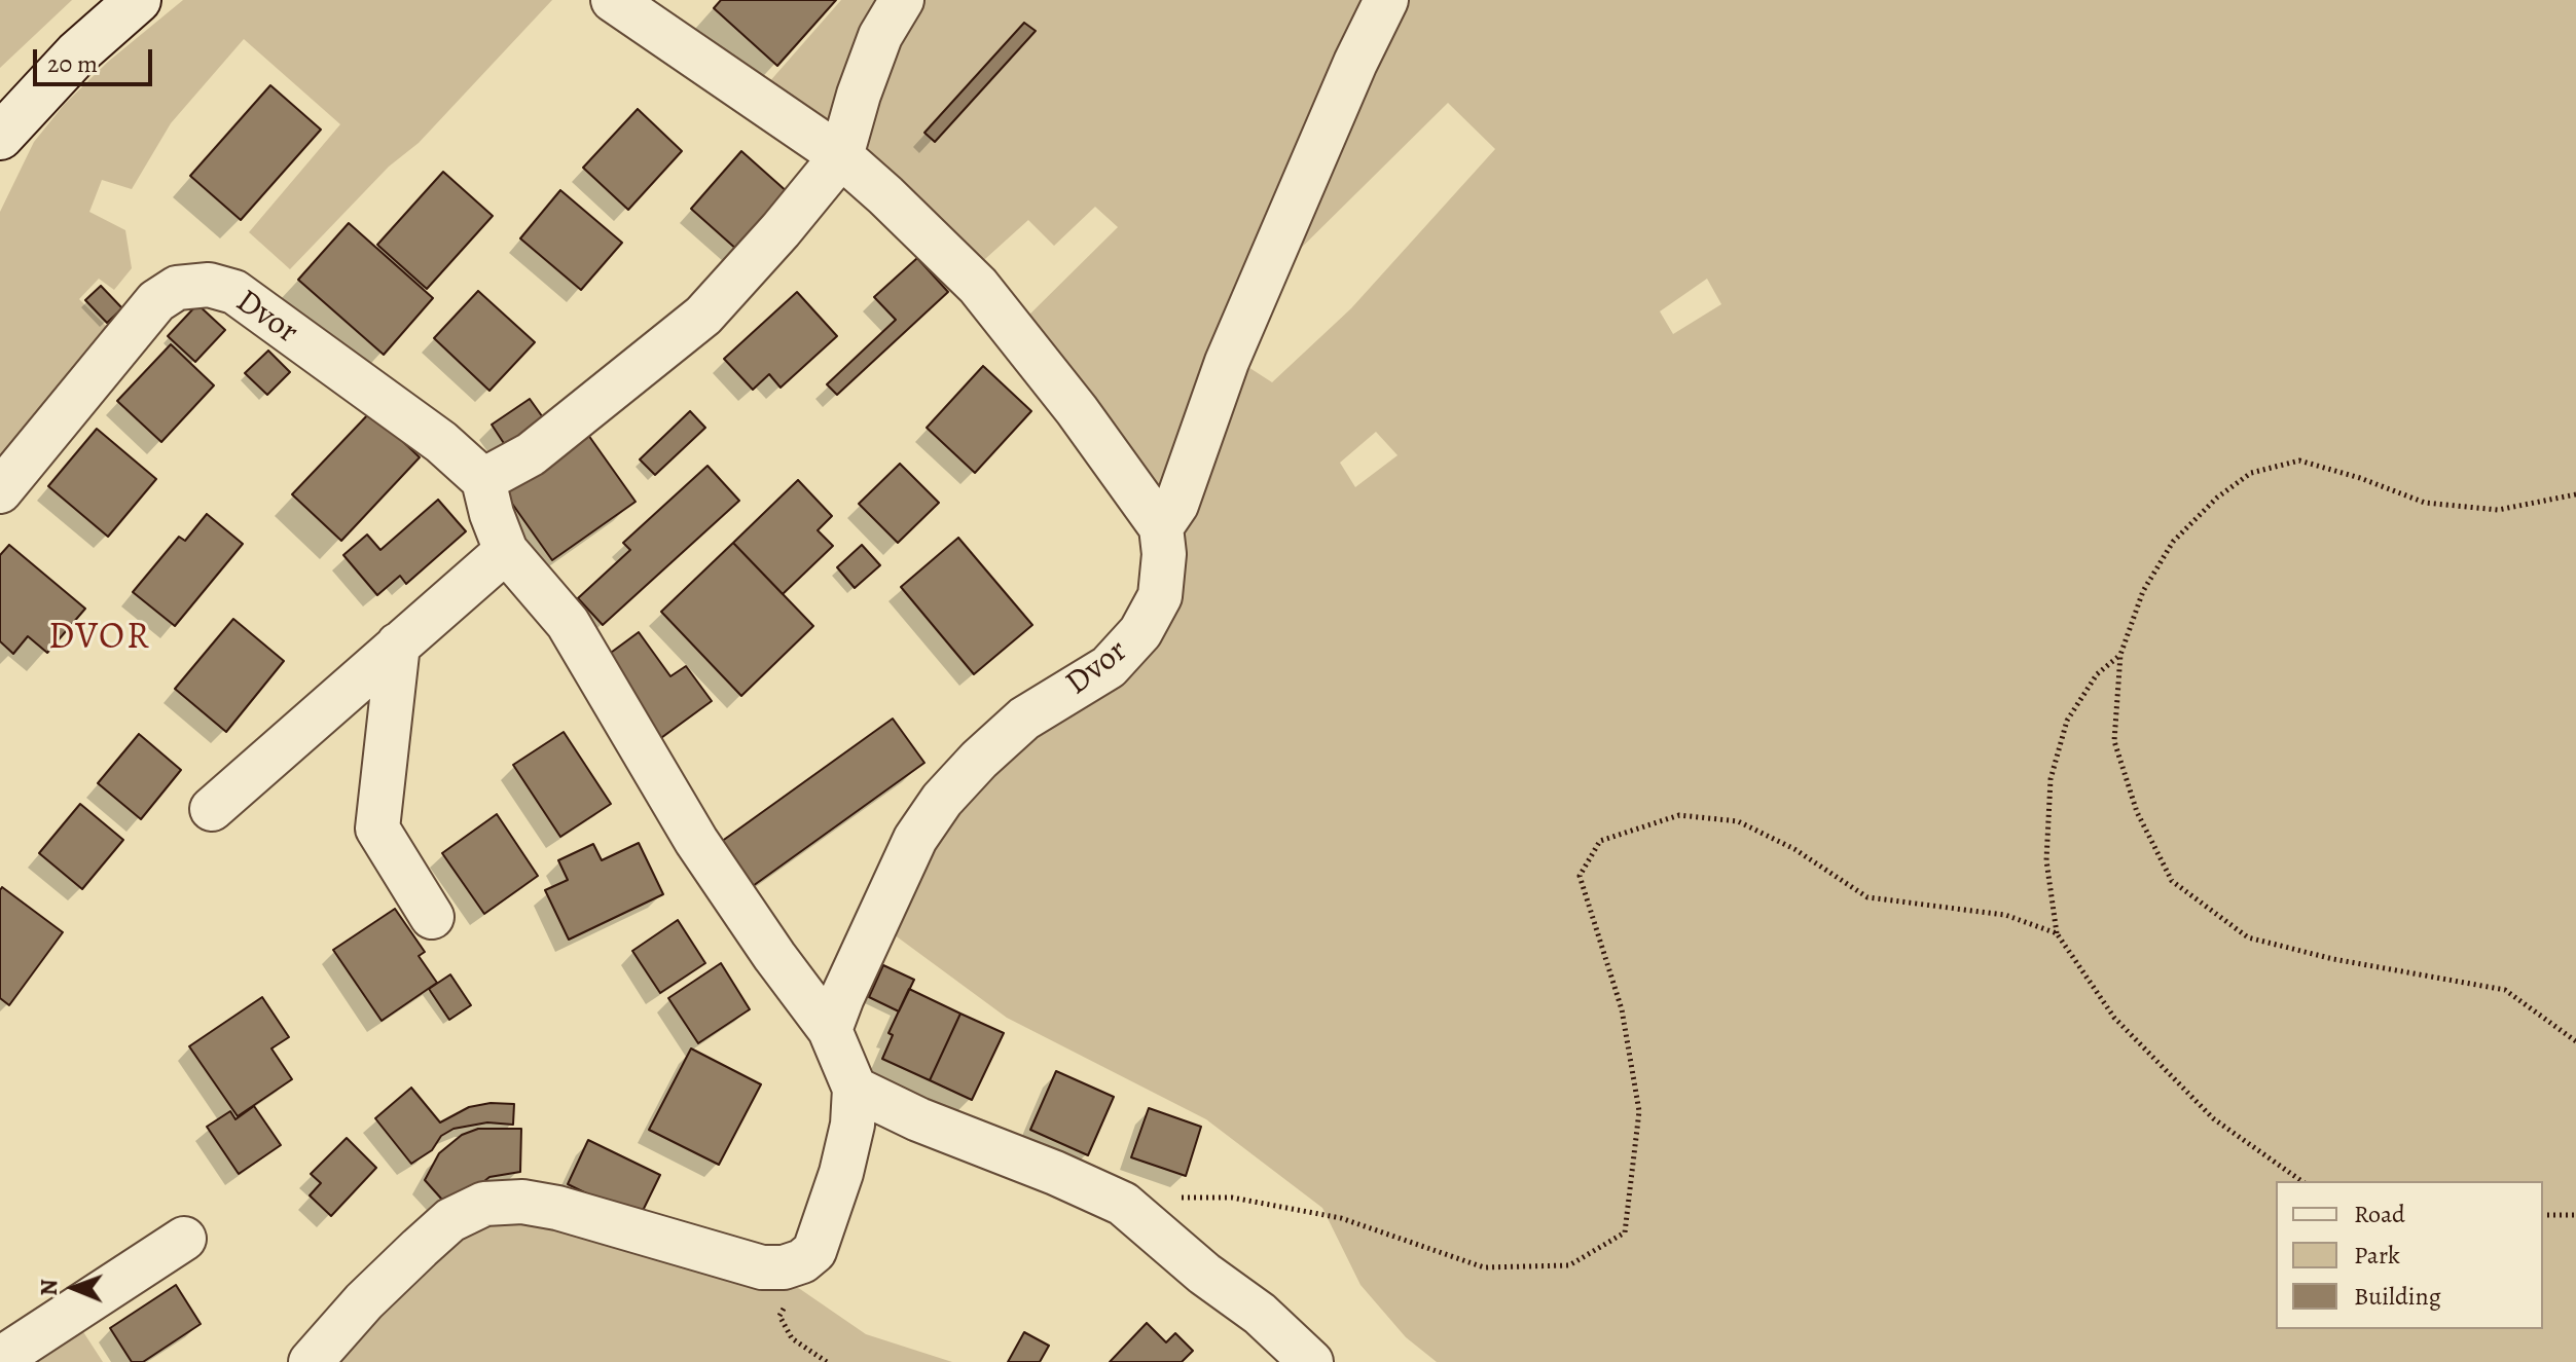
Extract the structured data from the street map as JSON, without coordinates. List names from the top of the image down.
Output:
{
  "streets": {
    "street": ["Dvor"]
  },
  "districts": ["DVOR"],
  "legend": ["Road", "Park", "Building"],
  "scale_bar": "20 m",
  "north": "left"
}
